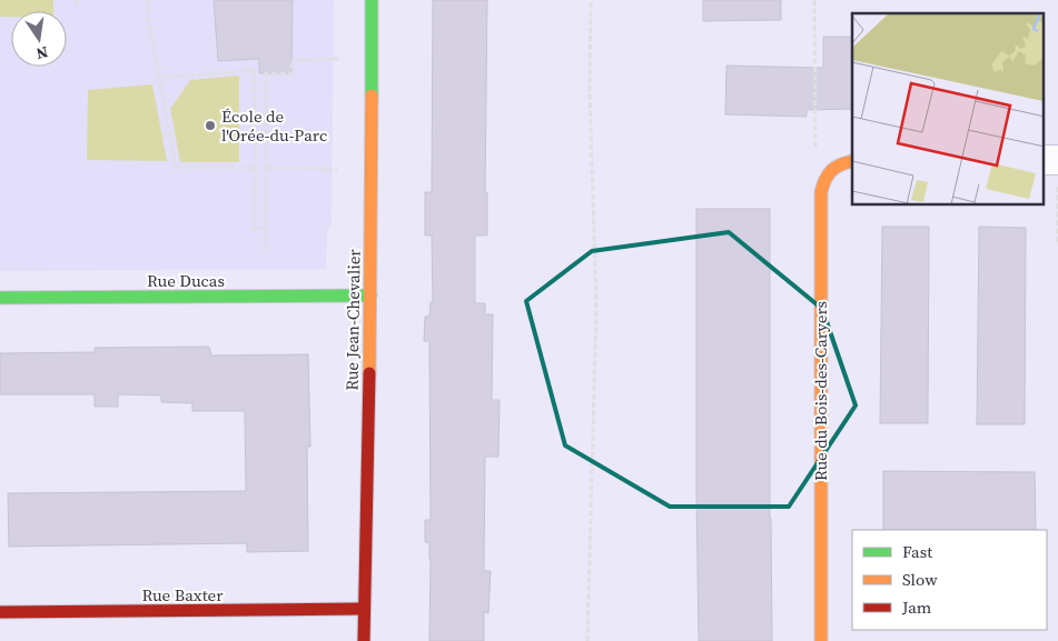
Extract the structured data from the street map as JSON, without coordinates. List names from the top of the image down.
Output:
{
  "streets": {
    "street": [
      "Rue Ducas",
      "Rue Jean-Chevalier",
      "Rue du Bois-des-Caryers",
      "Rue Baxter"
    ]
  },
  "crossings": [
    ["Rue Ducas", "Rue Jean-Chevalier"],
    ["Rue Jean-Chevalier", "Rue Baxter"]
  ],
  "places": ["École de l'Orée-du-Parc"],
  "legend": ["Fast", "Slow", "Jam"],
  "north": "bottom"
}
